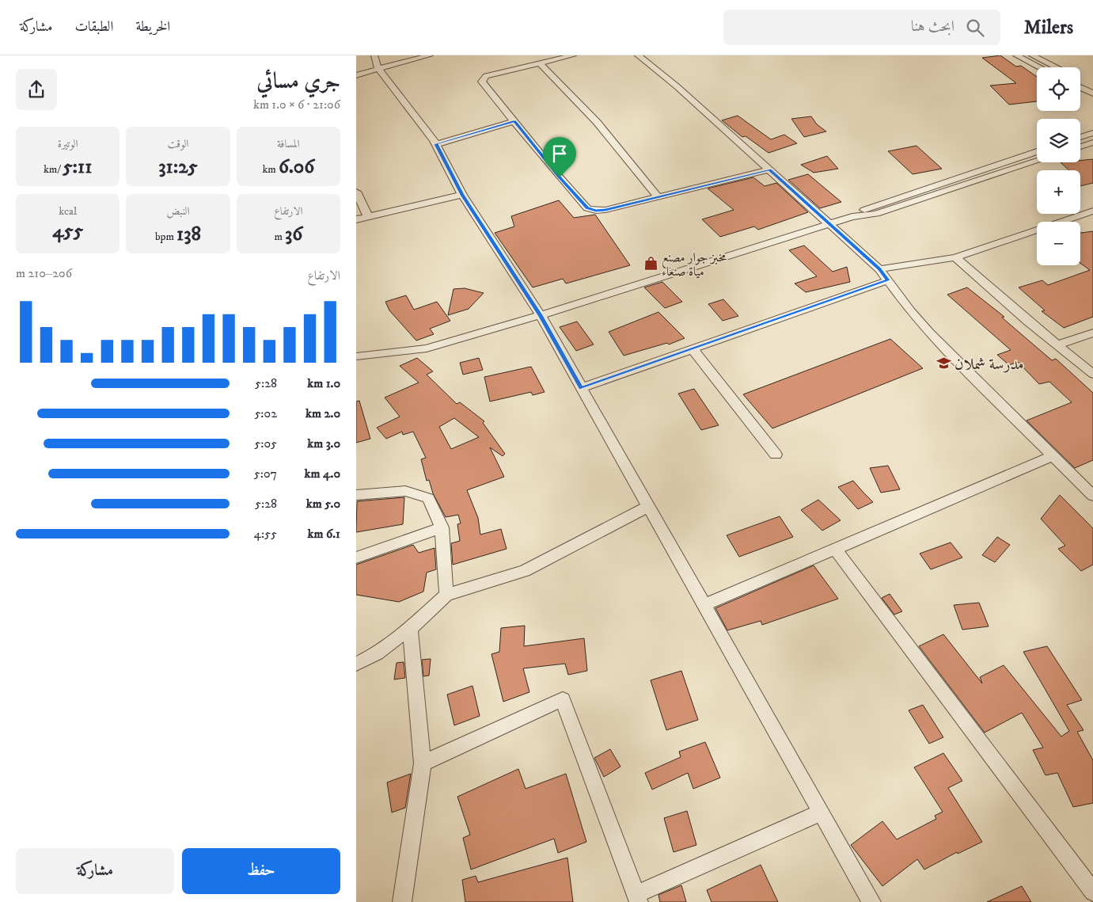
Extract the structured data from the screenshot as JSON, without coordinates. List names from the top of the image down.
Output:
{
  "places": {
    "shop": ["مخبز جوار مصنع مياة صنعاء"],
    "school or university": ["مدرسة شملان"]
  },
  "page": {
    "header": "Milers",
    "search": "ابحث هنا",
    "nav": ["الخريطة", "الطبقات", "مشاركة"],
    "heading": ["جري مسائي", "21:06 · 6 × 1.0 km"],
    "map_buttons": ["+", "−"],
    "stats": [
      ["المسافة", "6.06 km"],
      ["الوقت", "31:25"],
      ["الوتيرة", "5:11 /km"],
      ["الارتفاع", "36 m"],
      ["النبض", "138 bpm"],
      ["kcal", "455"]
    ],
    "chart": ["الارتفاع", "206–210 m"],
    "list": [
      {
        "name": "1.0 km",
        "note": "5:28"
      },
      {
        "name": "2.0 km",
        "note": "5:02"
      },
      {
        "name": "3.0 km",
        "note": "5:05"
      },
      {
        "name": "4.0 km",
        "note": "5:07"
      },
      {
        "name": "5.0 km",
        "note": "5:28"
      },
      {
        "name": "6.1 km",
        "note": "4:55"
      }
    ],
    "buttons": ["حفظ", "مشاركة"]
  }
}
